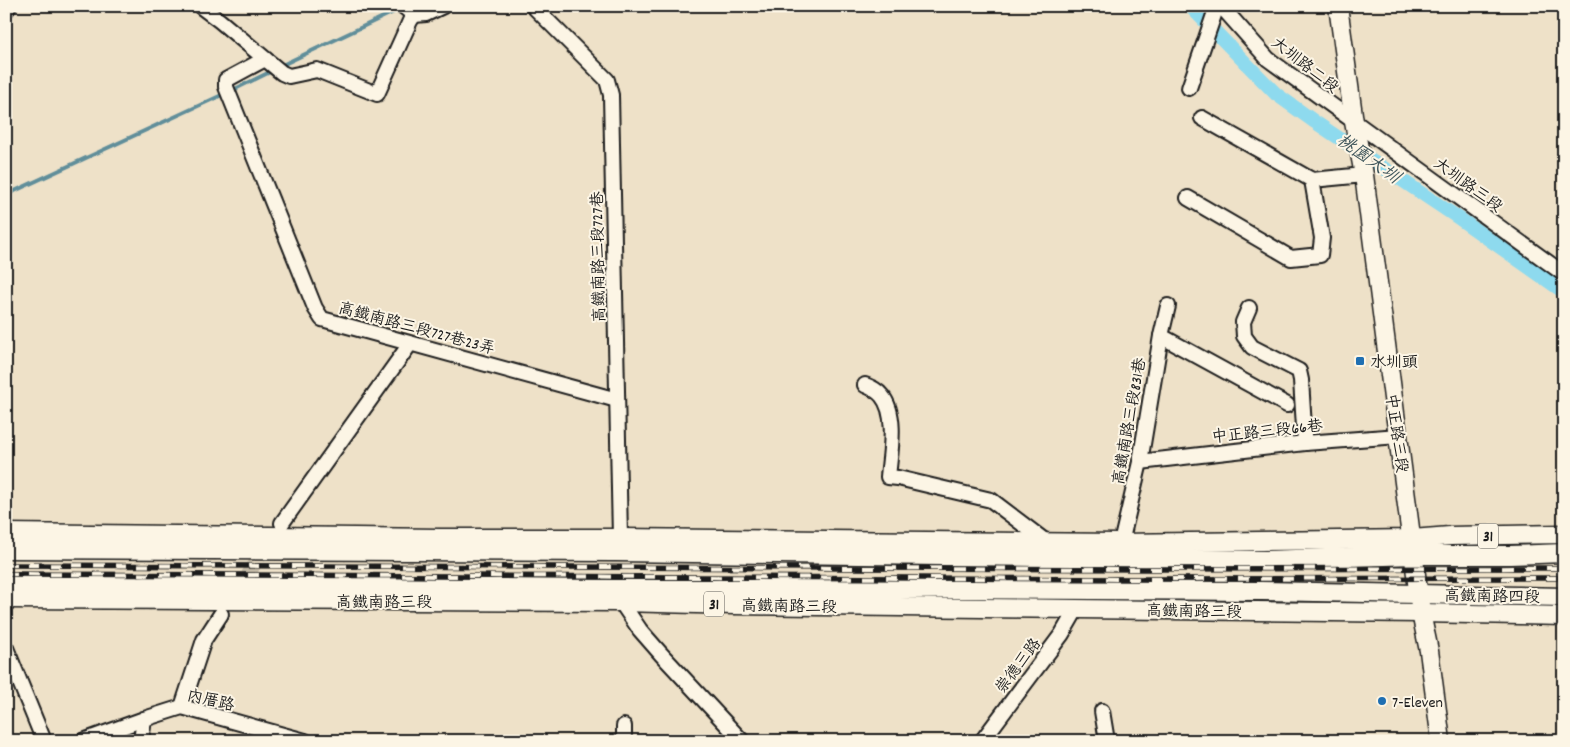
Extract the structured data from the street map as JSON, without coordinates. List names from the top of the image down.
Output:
{
  "streets": {
    "main road": [
      "中正路三段",
      "31",
      "高鐵南路四段",
      "高鐵南路三段"
    ],
    "street": [
      "大圳路二段",
      "大圳路三段",
      "高鐵南路三段727巷",
      "高鐵南路三段727巷23弄",
      "高鐵南路三段831巷",
      "中正路三段66巷",
      "崇德三路",
      "內厝路"
    ]
  },
  "crossings": [
    ["大圳路二段", "大圳路三段"],
    ["大圳路二段", "中正路三段"],
    ["大圳路三段", "中正路三段"],
    ["高鐵南路三段727巷", "高鐵南路三段727巷23弄"],
    ["高鐵南路三段727巷", "31"],
    ["高鐵南路三段831巷", "中正路三段66巷"],
    ["高鐵南路三段831巷", "31"],
    ["中正路三段66巷", "中正路三段"],
    ["中正路三段", "31"],
    ["中正路三段", "高鐵南路四段"],
    ["中正路三段", "高鐵南路三段"],
    ["高鐵南路四段", "高鐵南路三段"],
    ["高鐵南路三段", "崇德三路"]
  ],
  "water": ["桃園大圳"],
  "places": {
    "transit": ["水圳頭"],
    "other": ["7-Eleven"]
  }
}
